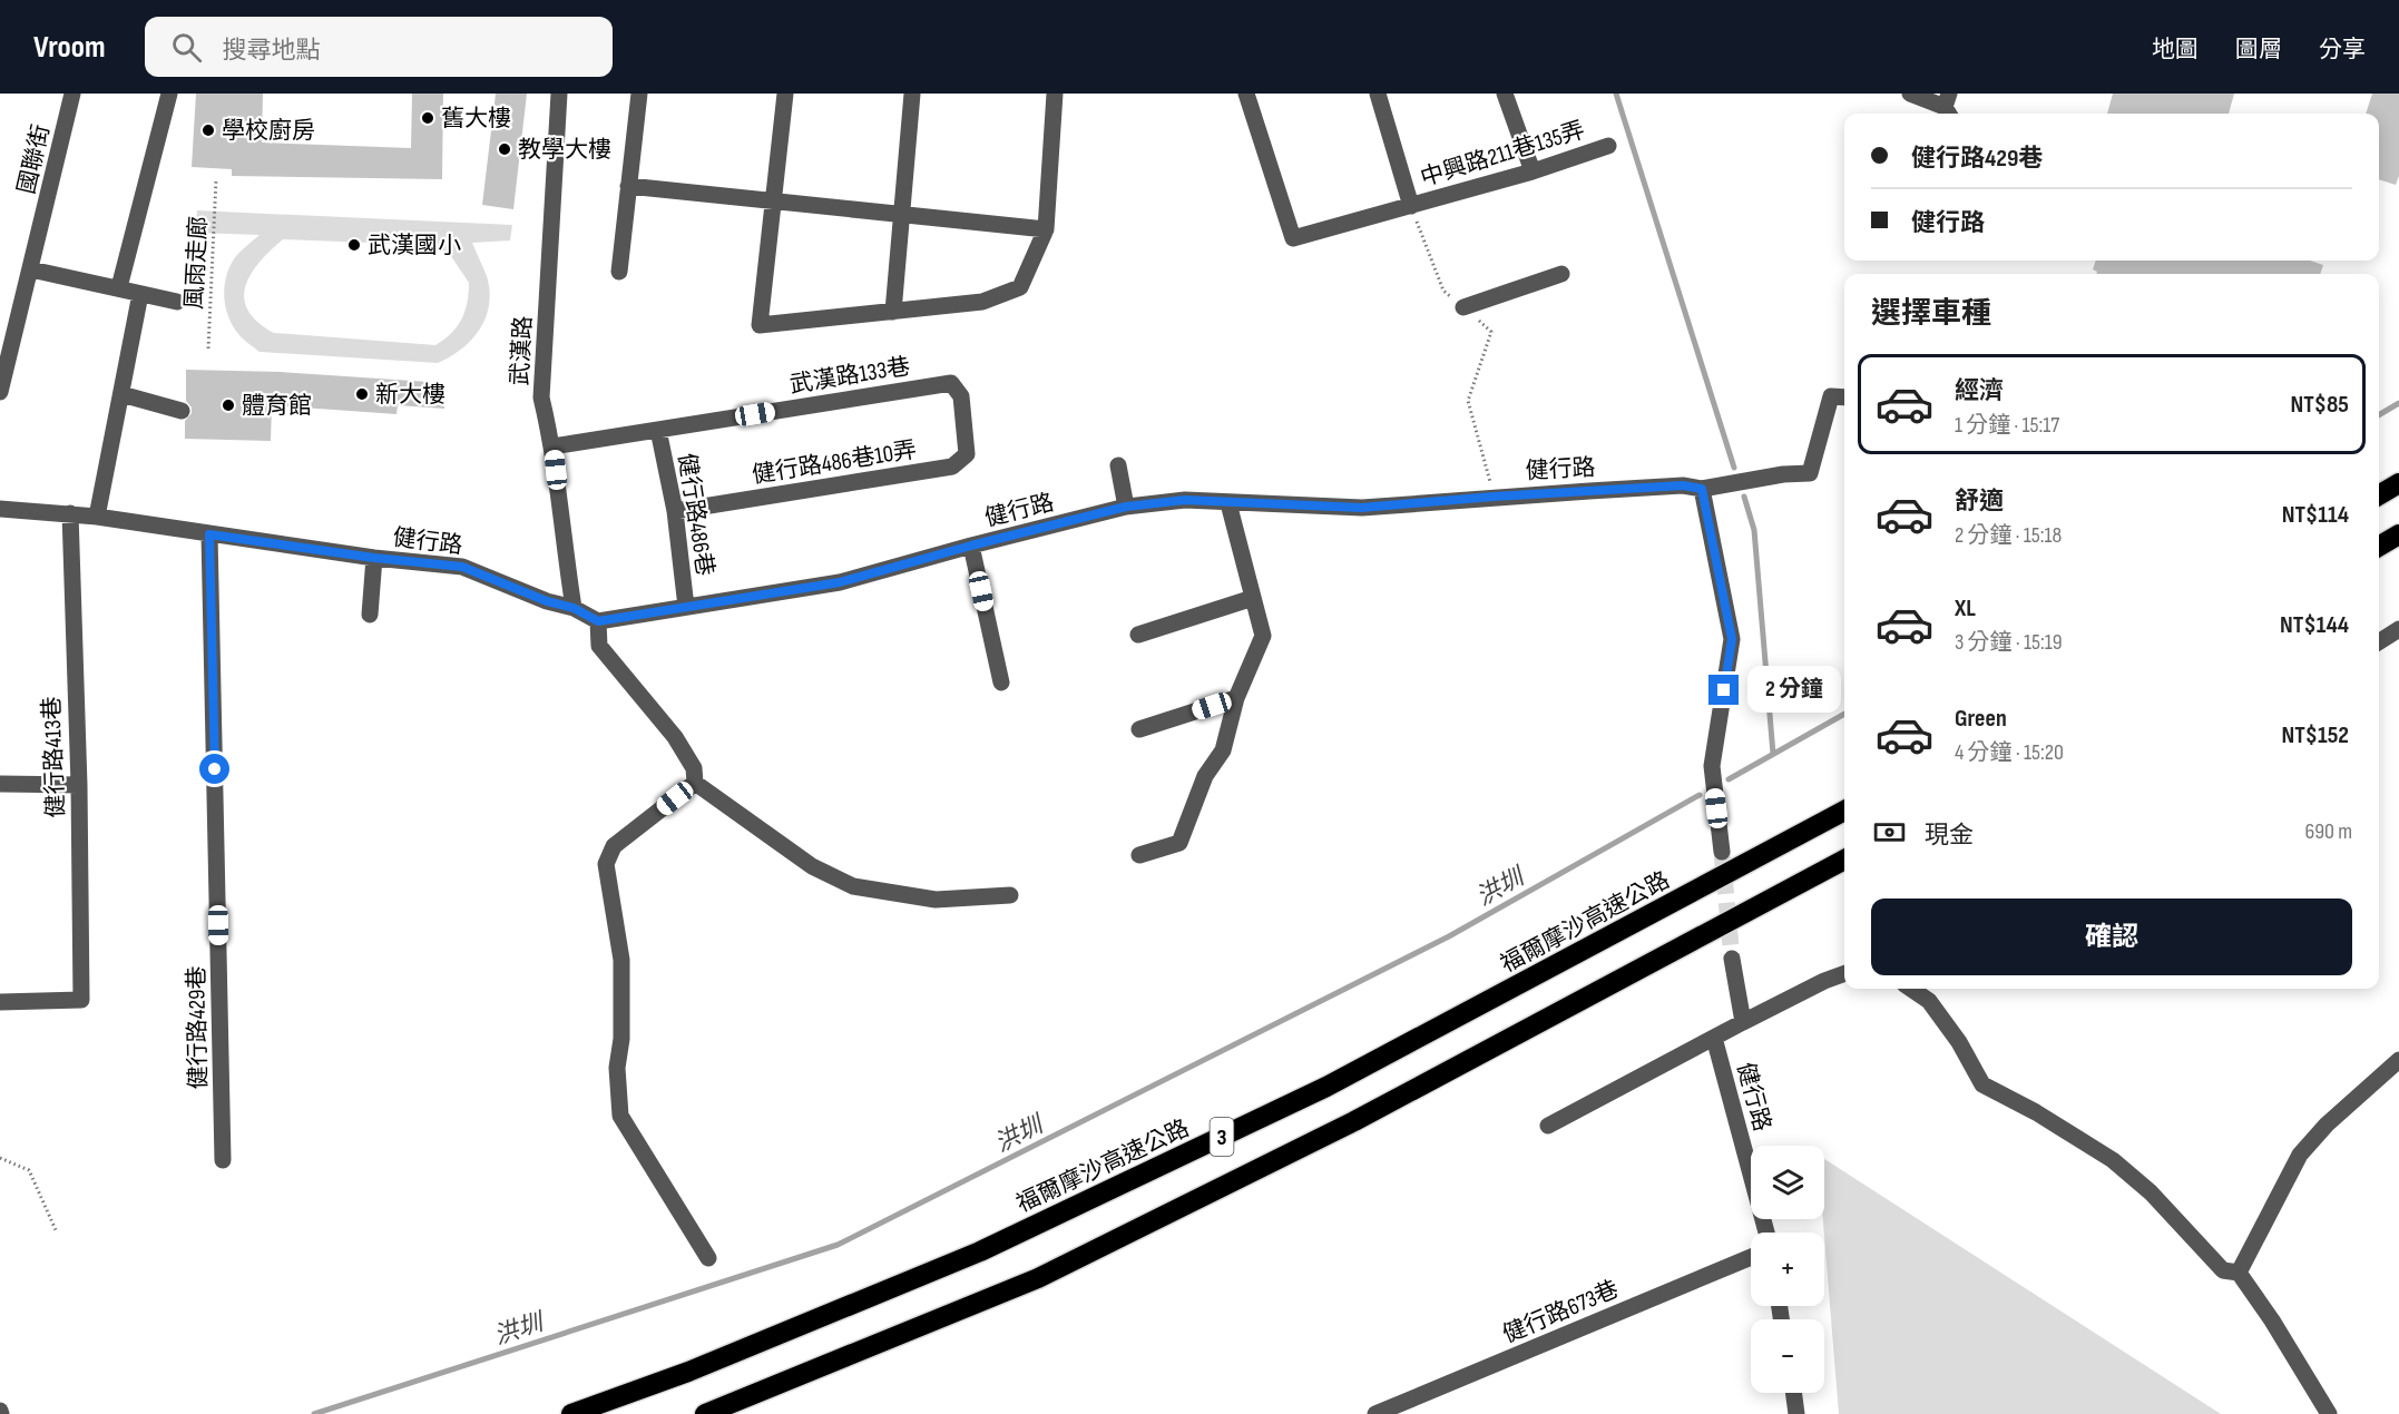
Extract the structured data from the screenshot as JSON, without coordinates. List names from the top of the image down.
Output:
{
  "streets": {
    "highway": ["福爾摩沙高速公路", "3"],
    "street": [
      "中興路211巷135弄",
      "國聯街",
      "武漢路",
      "武漢路133巷",
      "健行路486巷10弄",
      "健行路",
      "健行路486巷",
      "健行路413巷",
      "健行路429巷",
      "健行路673巷"
    ],
    "path": ["風雨走廊"]
  },
  "crossings": [
    ["武漢路", "武漢路133巷"],
    ["武漢路", "健行路"],
    ["武漢路133巷", "健行路486巷10弄"],
    ["武漢路133巷", "健行路486巷"],
    ["健行路486巷10弄", "健行路486巷"],
    ["健行路", "健行路486巷"],
    ["健行路", "健行路413巷"],
    ["健行路", "健行路429巷"]
  ],
  "water": ["洪圳"],
  "places": [
    "舊大樓",
    "學校廚房",
    "教學大樓",
    "武漢國小",
    "新大樓",
    "體育館"
  ],
  "page": {
    "header": "Vroom",
    "search": "搜尋地點",
    "nav": ["地圖", "圖層", "分享"],
    "banner": ["健行路429巷", "健行路"],
    "heading": "選擇車種",
    "list": [
      {
        "name": "經濟",
        "note": "1 分鐘 · 15:17",
        "value": "NT$85"
      },
      {
        "name": "舒適",
        "note": "2 分鐘 · 15:18",
        "value": "NT$114"
      },
      {
        "name": "XL",
        "note": "3 分鐘 · 15:19",
        "value": "NT$144"
      },
      {
        "name": "Green",
        "note": "4 分鐘 · 15:20",
        "value": "NT$152"
      }
    ],
    "bubble": "2 分鐘",
    "pay": ["現金", "690 m"],
    "buttons": "確認",
    "map_buttons": ["+", "−"]
  }
}
